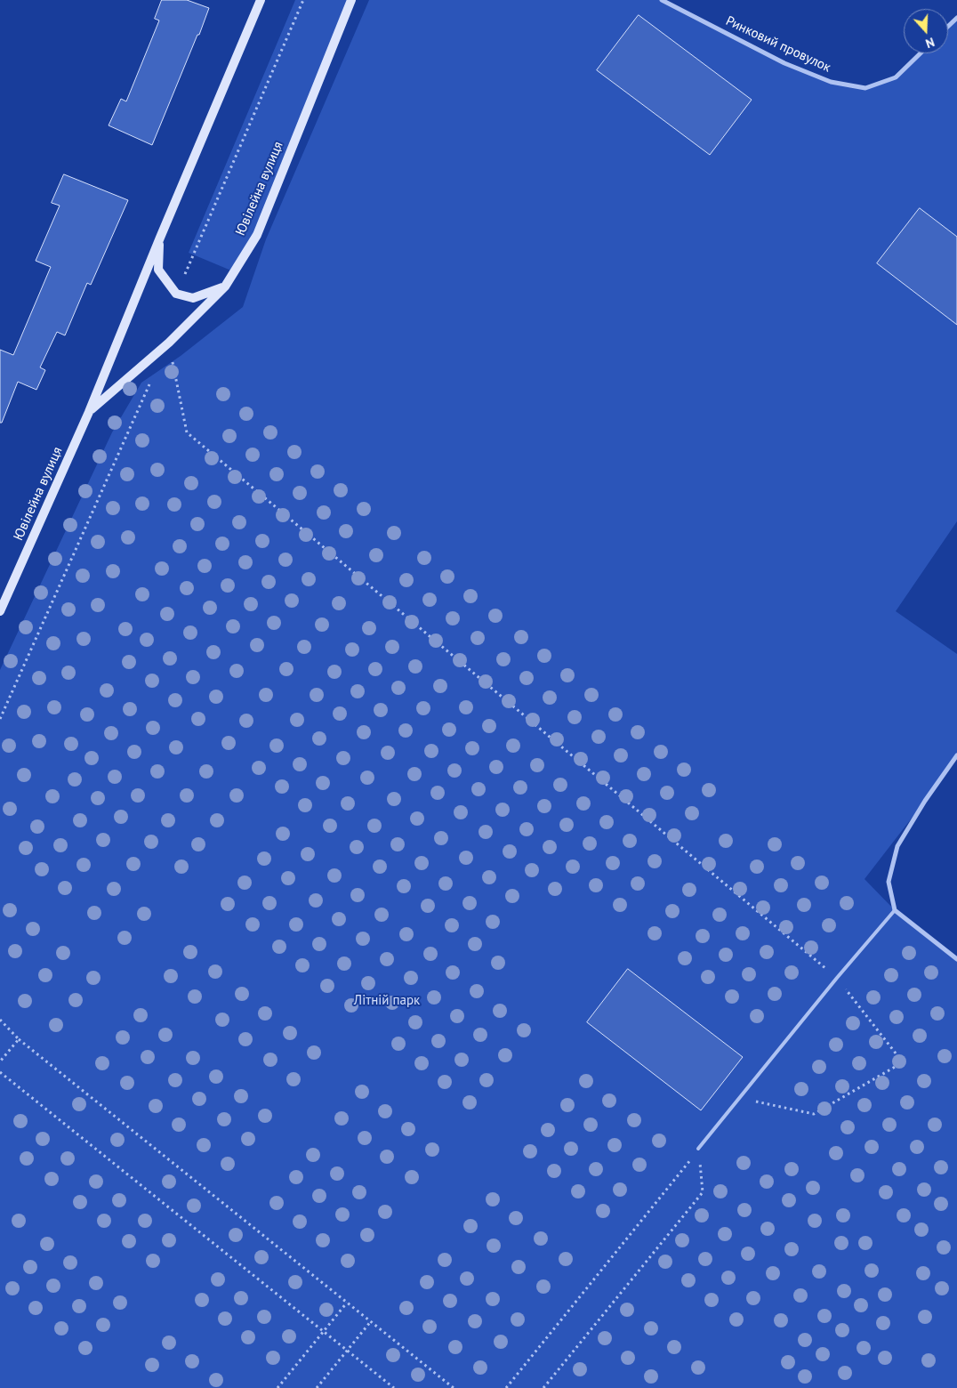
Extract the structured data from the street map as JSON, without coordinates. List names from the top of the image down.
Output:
{
  "streets": {
    "street": ["Ринковий провулок", "Ювілейна вулиця"]
  },
  "parks": ["Літній парк"],
  "north": "bottom"
}
